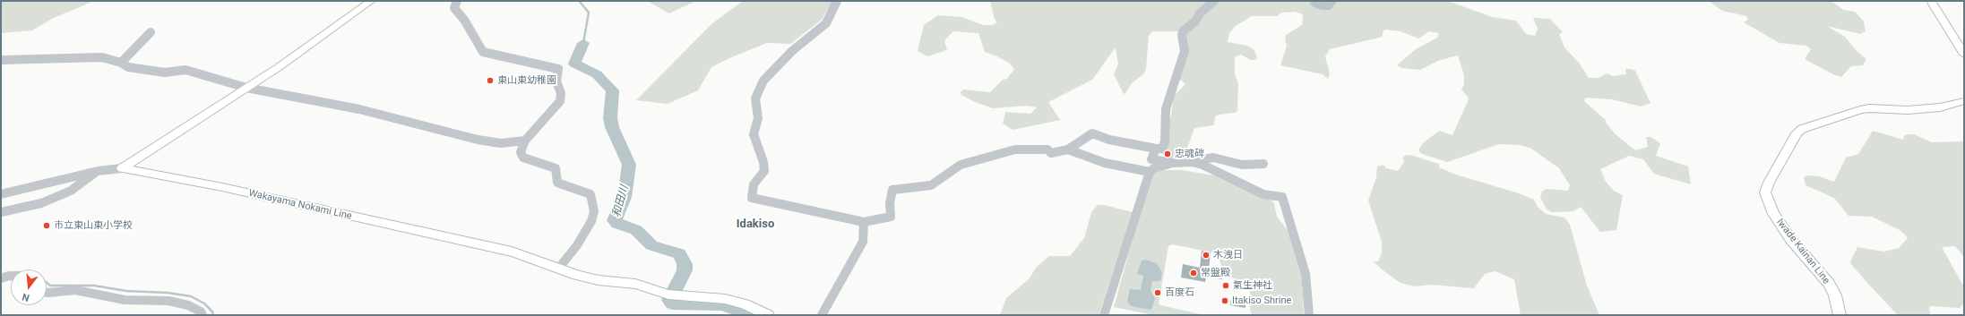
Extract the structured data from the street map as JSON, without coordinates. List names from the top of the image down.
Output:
{
  "streets": {
    "main road": ["Wakayama Nokami Line", "Iwade Kainan Line"]
  },
  "districts": ["Idakiso"],
  "water": ["和田川"],
  "places": [
    "東山東幼稚園",
    "忠魂碑",
    "市立東山東小学校",
    "木洩日",
    "常盤殿",
    "氣生神社",
    "百度石",
    "Itakiso Shrine"
  ],
  "north": "bottom"
}
